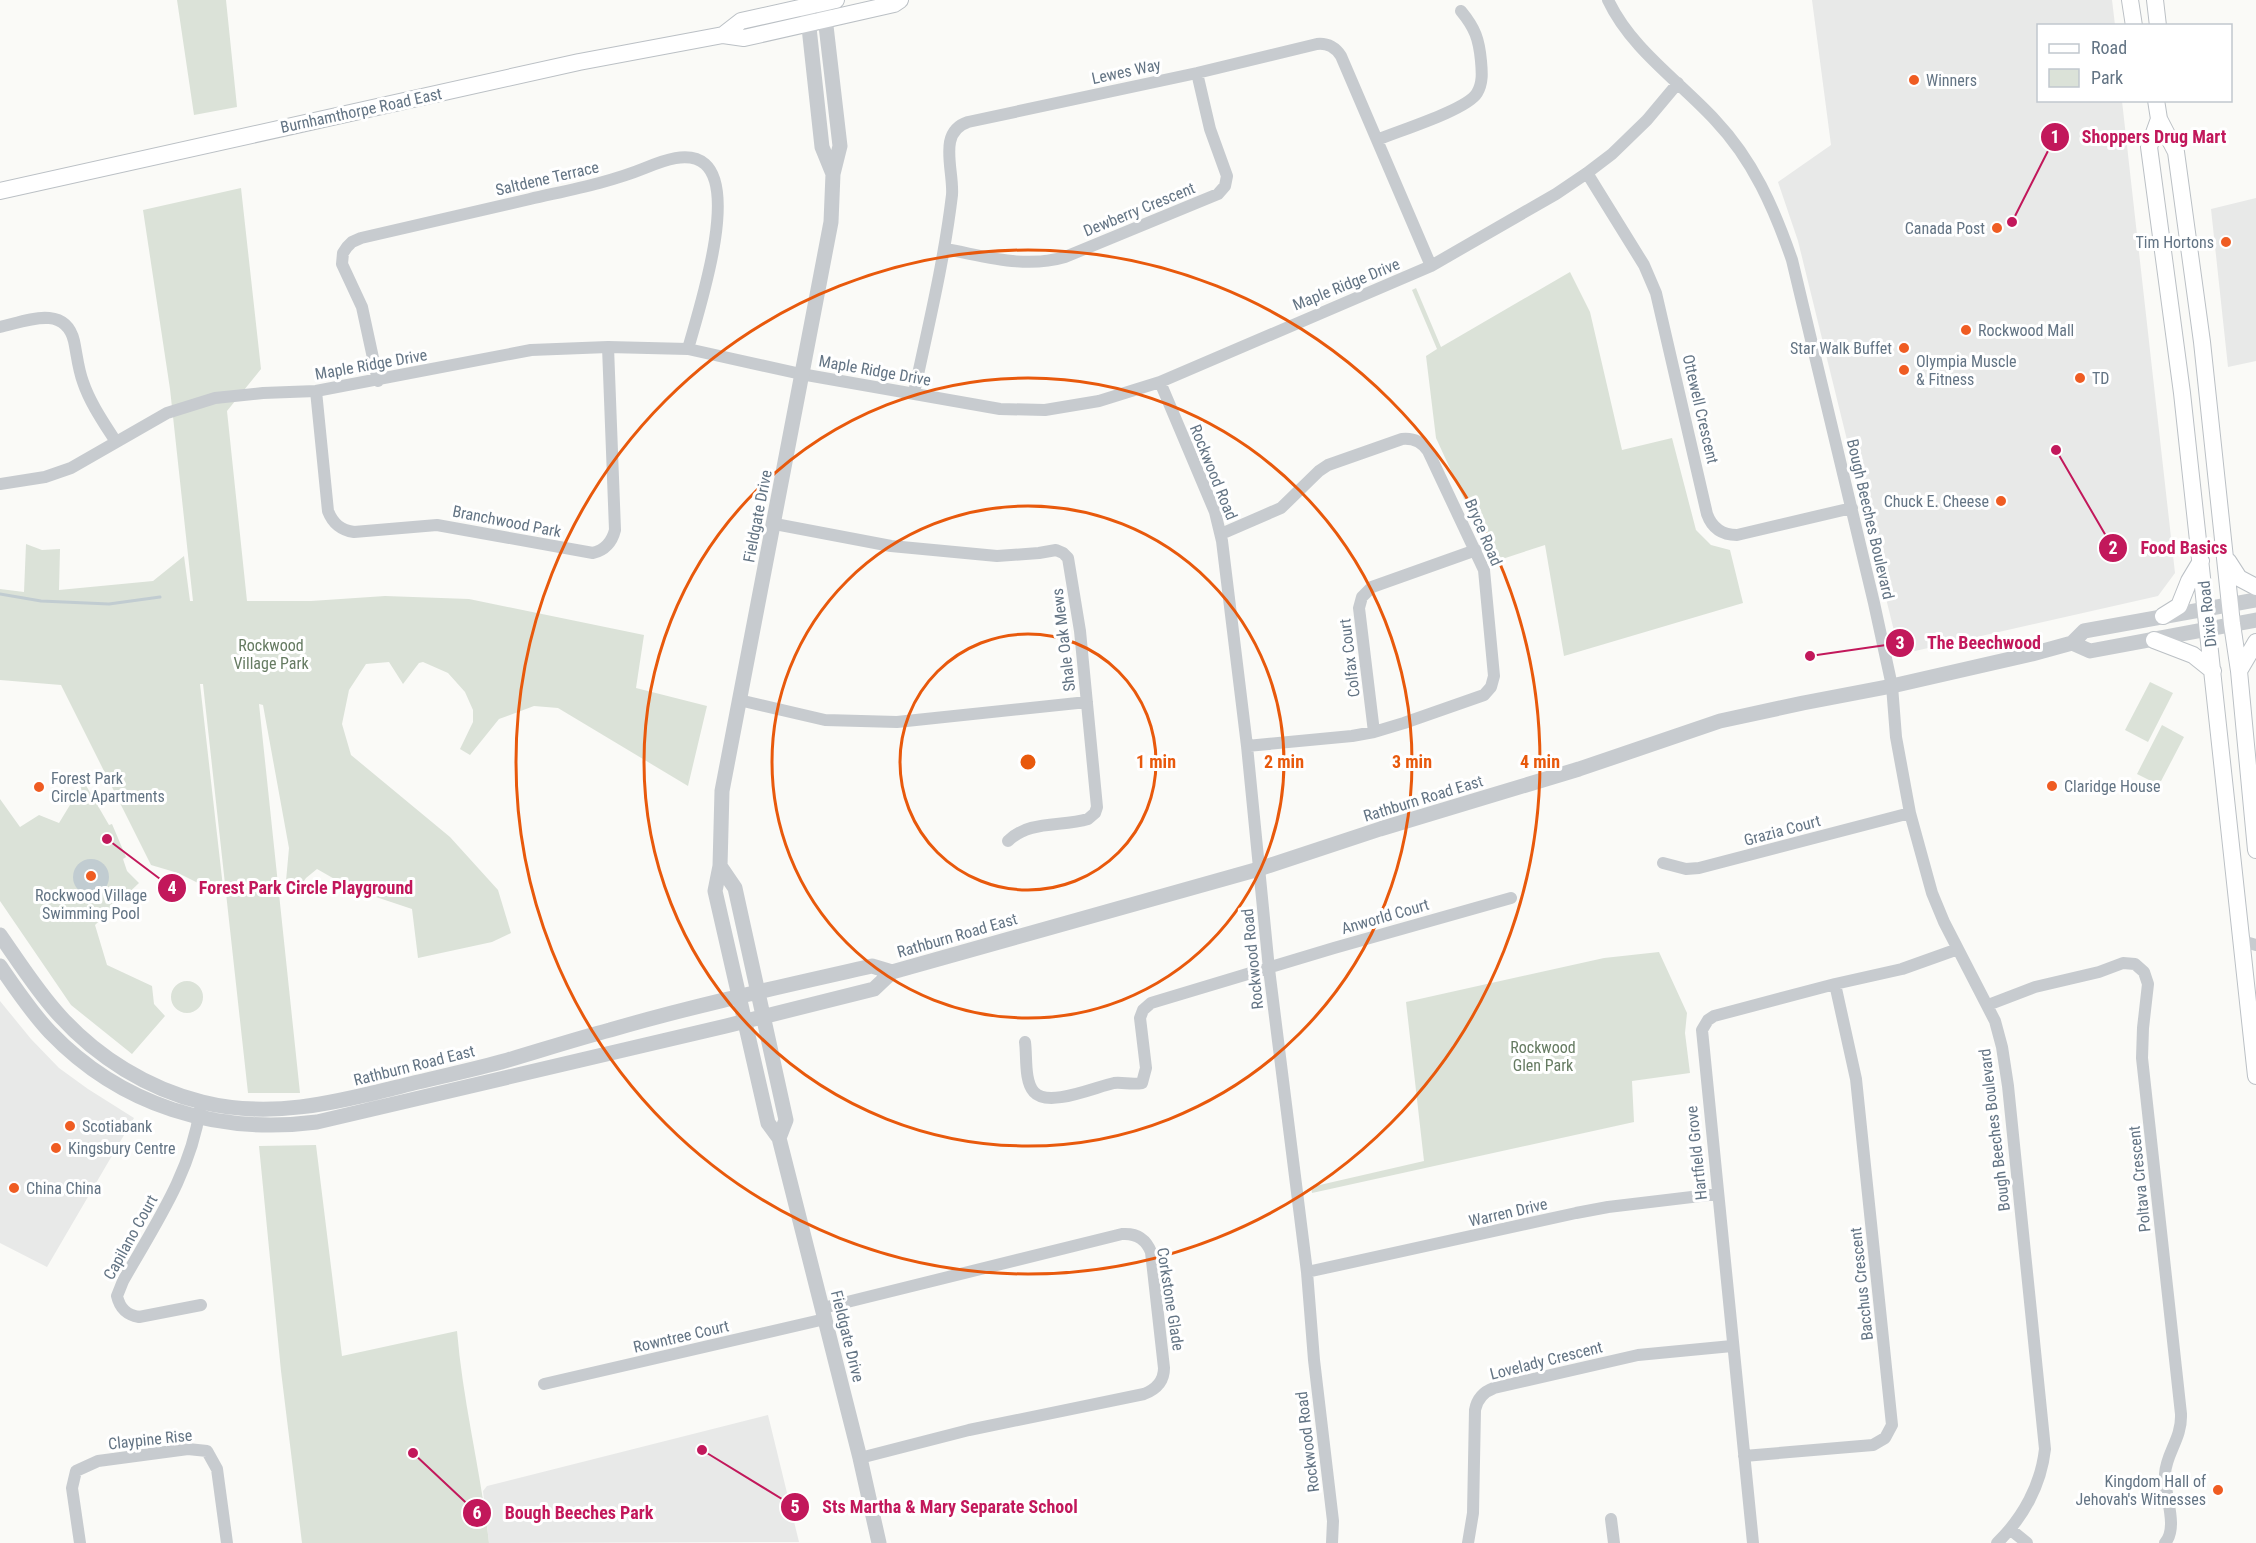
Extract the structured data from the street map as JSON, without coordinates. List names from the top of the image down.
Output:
{
  "streets": {
    "main road": ["Burnhamthorpe Road East", "Dixie Road"],
    "street": [
      "Lewes Way",
      "Saltdene Terrace",
      "Dewberry Crescent",
      "Maple Ridge Drive",
      "Ottewell Crescent",
      "Rockwood Road",
      "Fieldgate Drive",
      "Bough Beeches Boulevard",
      "Branchwood Park",
      "Bryce Road",
      "Shale Oak Mews",
      "Colfax Court",
      "Rathburn Road East",
      "Grazia Court",
      "Anworld Court",
      "Hartfield Grove",
      "Poltava Crescent",
      "Warren Drive",
      "Capilano Court",
      "Bacchus Crescent",
      "Corkstone Glade",
      "Rowntree Court",
      "Lovelady Crescent",
      "Claypine Rise"
    ]
  },
  "crossings": [
    ["Lewes Way", "Dewberry Crescent"],
    ["Lewes Way", "Maple Ridge Drive"],
    ["Burnhamthorpe Road East", "Fieldgate Drive"],
    ["Saltdene Terrace", "Maple Ridge Drive"],
    ["Maple Ridge Drive", "Ottewell Crescent"],
    ["Maple Ridge Drive", "Rockwood Road"],
    ["Maple Ridge Drive", "Fieldgate Drive"],
    ["Maple Ridge Drive", "Bough Beeches Boulevard"],
    ["Maple Ridge Drive", "Branchwood Park"],
    ["Ottewell Crescent", "Bough Beeches Boulevard"],
    ["Rockwood Road", "Bryce Road"],
    ["Rockwood Road", "Rathburn Road East"],
    ["Rockwood Road", "Anworld Court"],
    ["Rockwood Road", "Warren Drive"],
    ["Fieldgate Drive", "Shale Oak Mews"],
    ["Fieldgate Drive", "Rathburn Road East"],
    ["Fieldgate Drive", "Corkstone Glade"],
    ["Fieldgate Drive", "Rowntree Court"],
    ["Bough Beeches Boulevard", "Rathburn Road East"],
    ["Bough Beeches Boulevard", "Grazia Court"],
    ["Bough Beeches Boulevard", "Hartfield Grove"],
    ["Bough Beeches Boulevard", "Poltava Crescent"],
    ["Bryce Road", "Colfax Court"],
    ["Dixie Road", "Rathburn Road East"],
    ["Rathburn Road East", "Capilano Court"],
    ["Hartfield Grove", "Warren Drive"],
    ["Hartfield Grove", "Bacchus Crescent"],
    ["Hartfield Grove", "Lovelady Crescent"],
    ["Corkstone Glade", "Rowntree Court"]
  ],
  "parks": ["Rockwood Village Park", "Rockwood Glen Park"],
  "places": [
    "Winners",
    "Shoppers Drug Mart",
    "Canada Post",
    "Tim Hortons",
    "Rockwood Mall",
    "Star Walk Buffet",
    "Olympia Muscle & Fitness",
    "TD",
    "Food Basics",
    "Chuck E. Cheese",
    "The Beechwood",
    "Claridge House",
    "Forest Park Circle Apartments",
    "Forest Park Circle Playground",
    "Rockwood Village Swimming Pool",
    "Scotiabank",
    "Kingsbury Centre",
    "China China",
    "Sts Martha & Mary Separate School",
    "Bough Beeches Park",
    "Kingdom Hall of Jehovah's Witnesses"
  ],
  "legend": ["Road", "Park"],
  "rings": [
    "1 min",
    "2 min",
    "3 min",
    "4 min"
  ]
}
